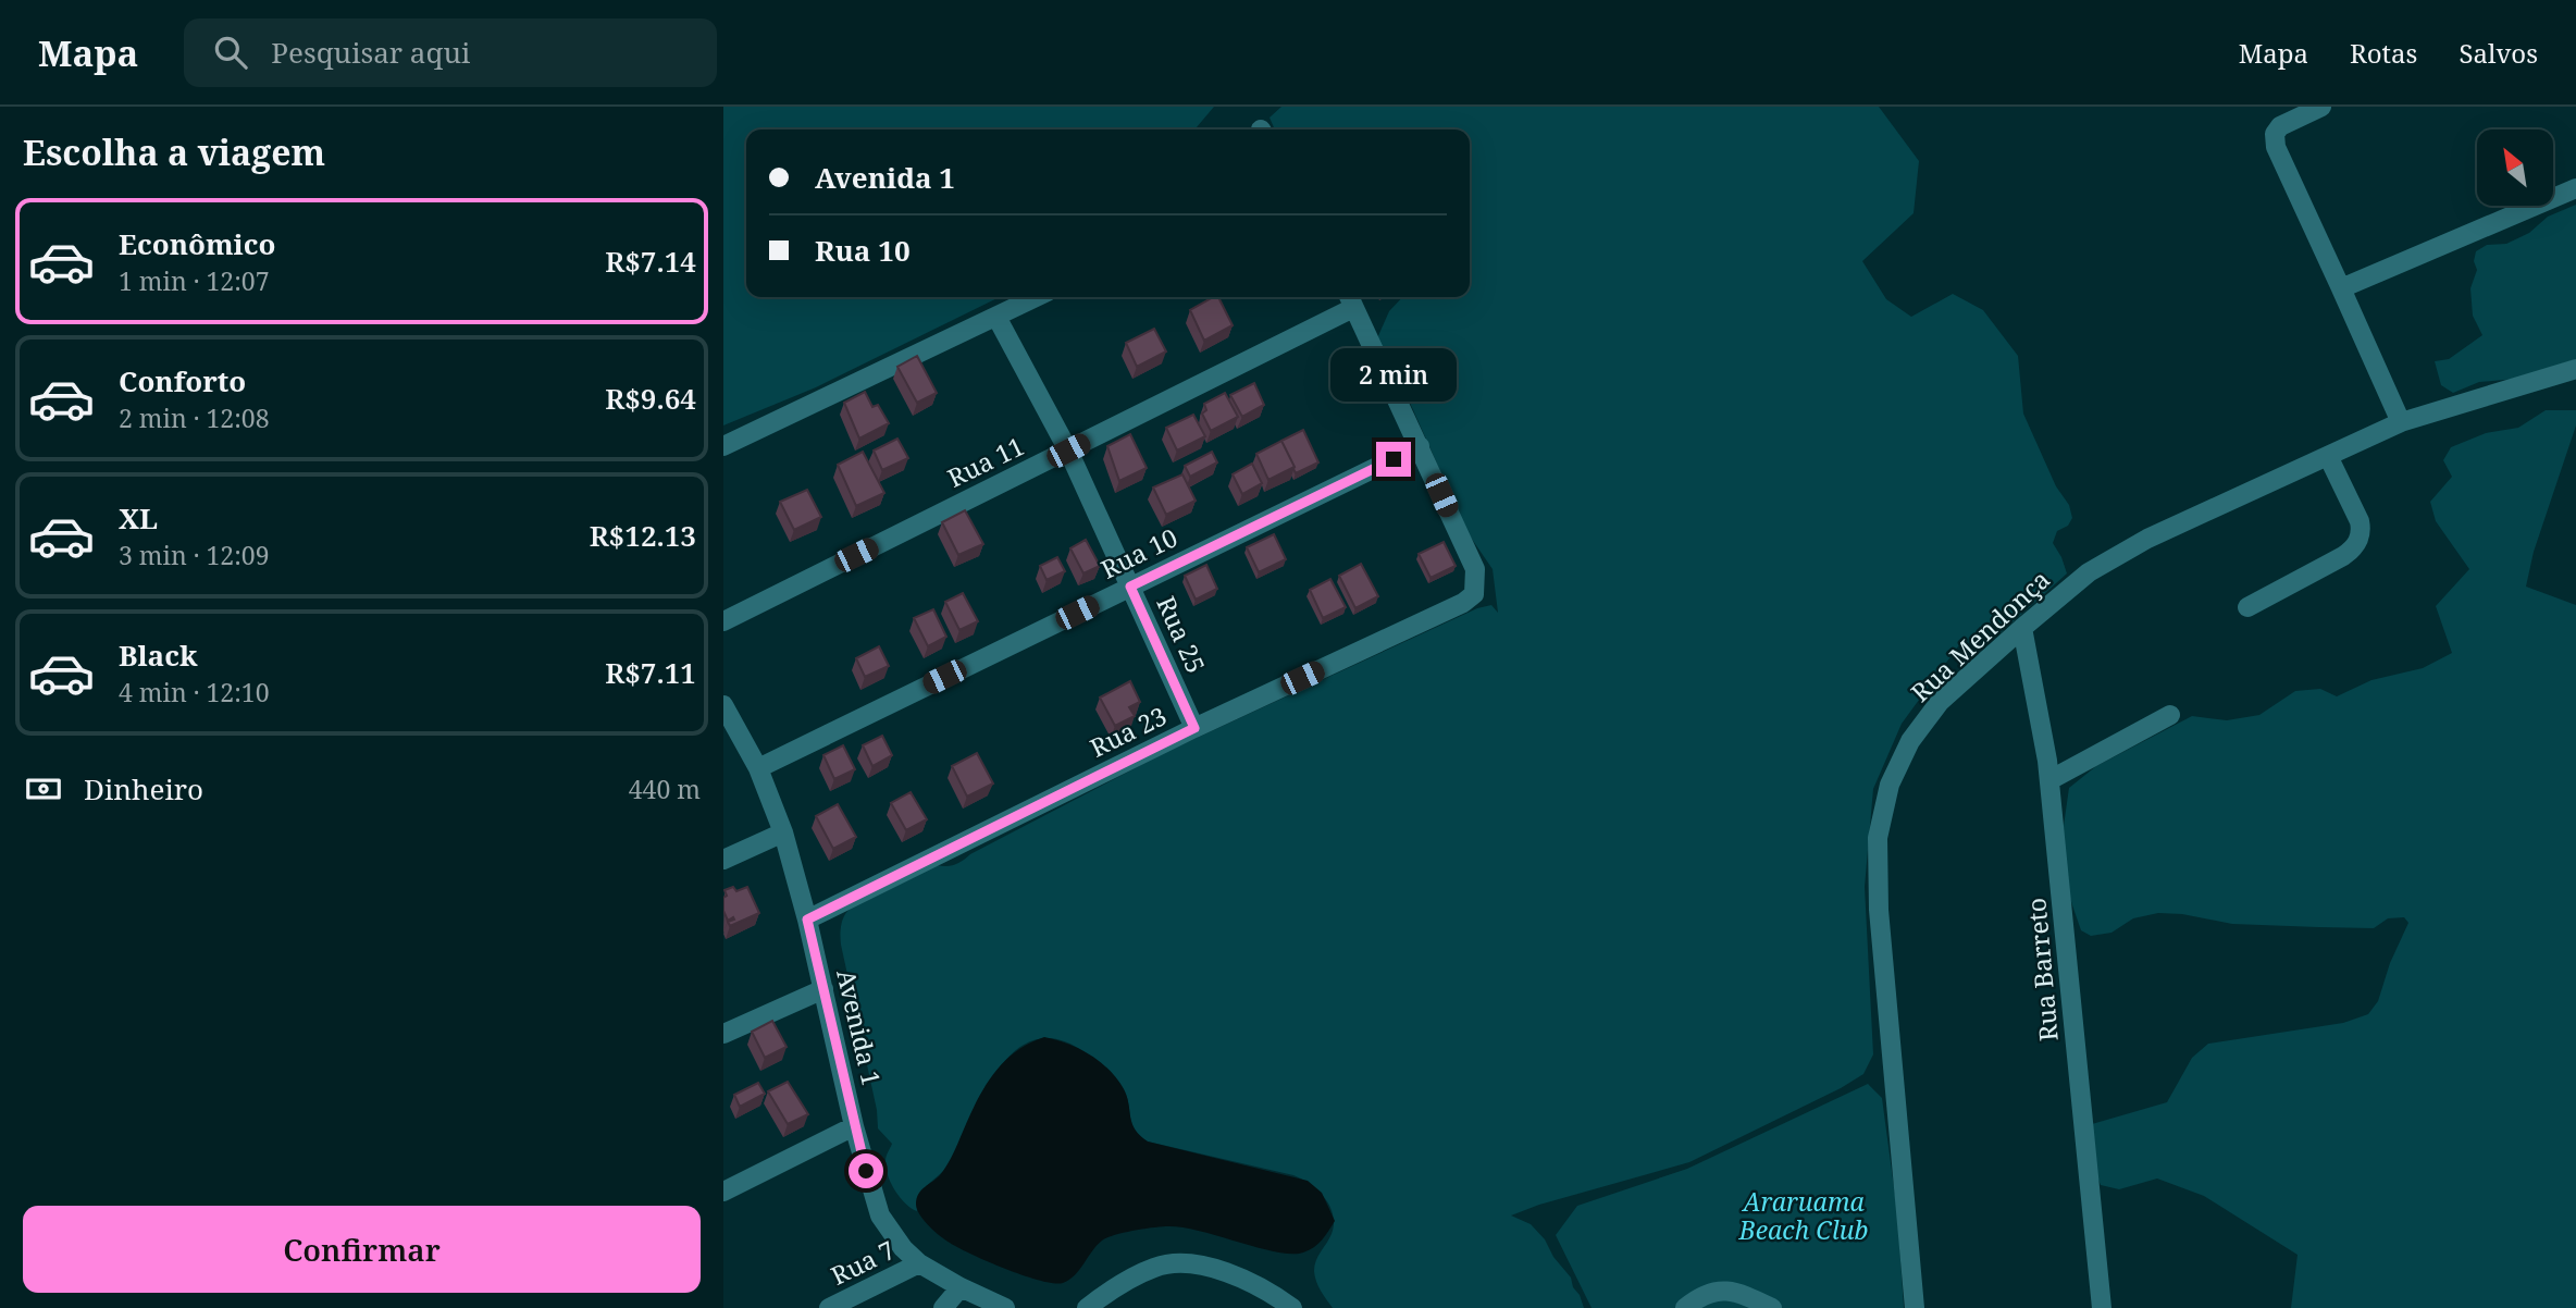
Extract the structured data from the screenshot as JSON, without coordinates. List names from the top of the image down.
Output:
{
  "streets": {
    "street": [
      "Rua 11",
      "Rua 10",
      "Rua 25",
      "Rua Mendonça",
      "Rua 23",
      "Rua Barreto",
      "Avenida 1",
      "Rua 7"
    ]
  },
  "crossings": [
    ["Rua 11", "Rua 25"],
    ["Rua 10", "Rua 25"],
    ["Rua 10", "Rua 23"],
    ["Rua 10", "Avenida 1"],
    ["Rua 25", "Rua 23"],
    ["Rua Mendonça", "Rua Barreto"],
    ["Rua 23", "Avenida 1"],
    ["Avenida 1", "Rua 7"]
  ],
  "parks": ["Araruama Beach Club"],
  "north": "top left",
  "page": {
    "header": "Mapa",
    "search": "Pesquisar aqui",
    "nav": ["Mapa", "Rotas", "Salvos"],
    "heading": "Escolha a viagem",
    "banner": ["Avenida 1", "Rua 10"],
    "list": [
      {
        "name": "Econômico",
        "note": "1 min · 12:07",
        "value": "R$7.14"
      },
      {
        "name": "Conforto",
        "note": "2 min · 12:08",
        "value": "R$9.64"
      },
      {
        "name": "XL",
        "note": "3 min · 12:09",
        "value": "R$12.13"
      },
      {
        "name": "Black",
        "note": "4 min · 12:10",
        "value": "R$7.11"
      }
    ],
    "bubble": "2 min",
    "pay": ["Dinheiro", "440 m"],
    "buttons": "Confirmar"
  }
}
